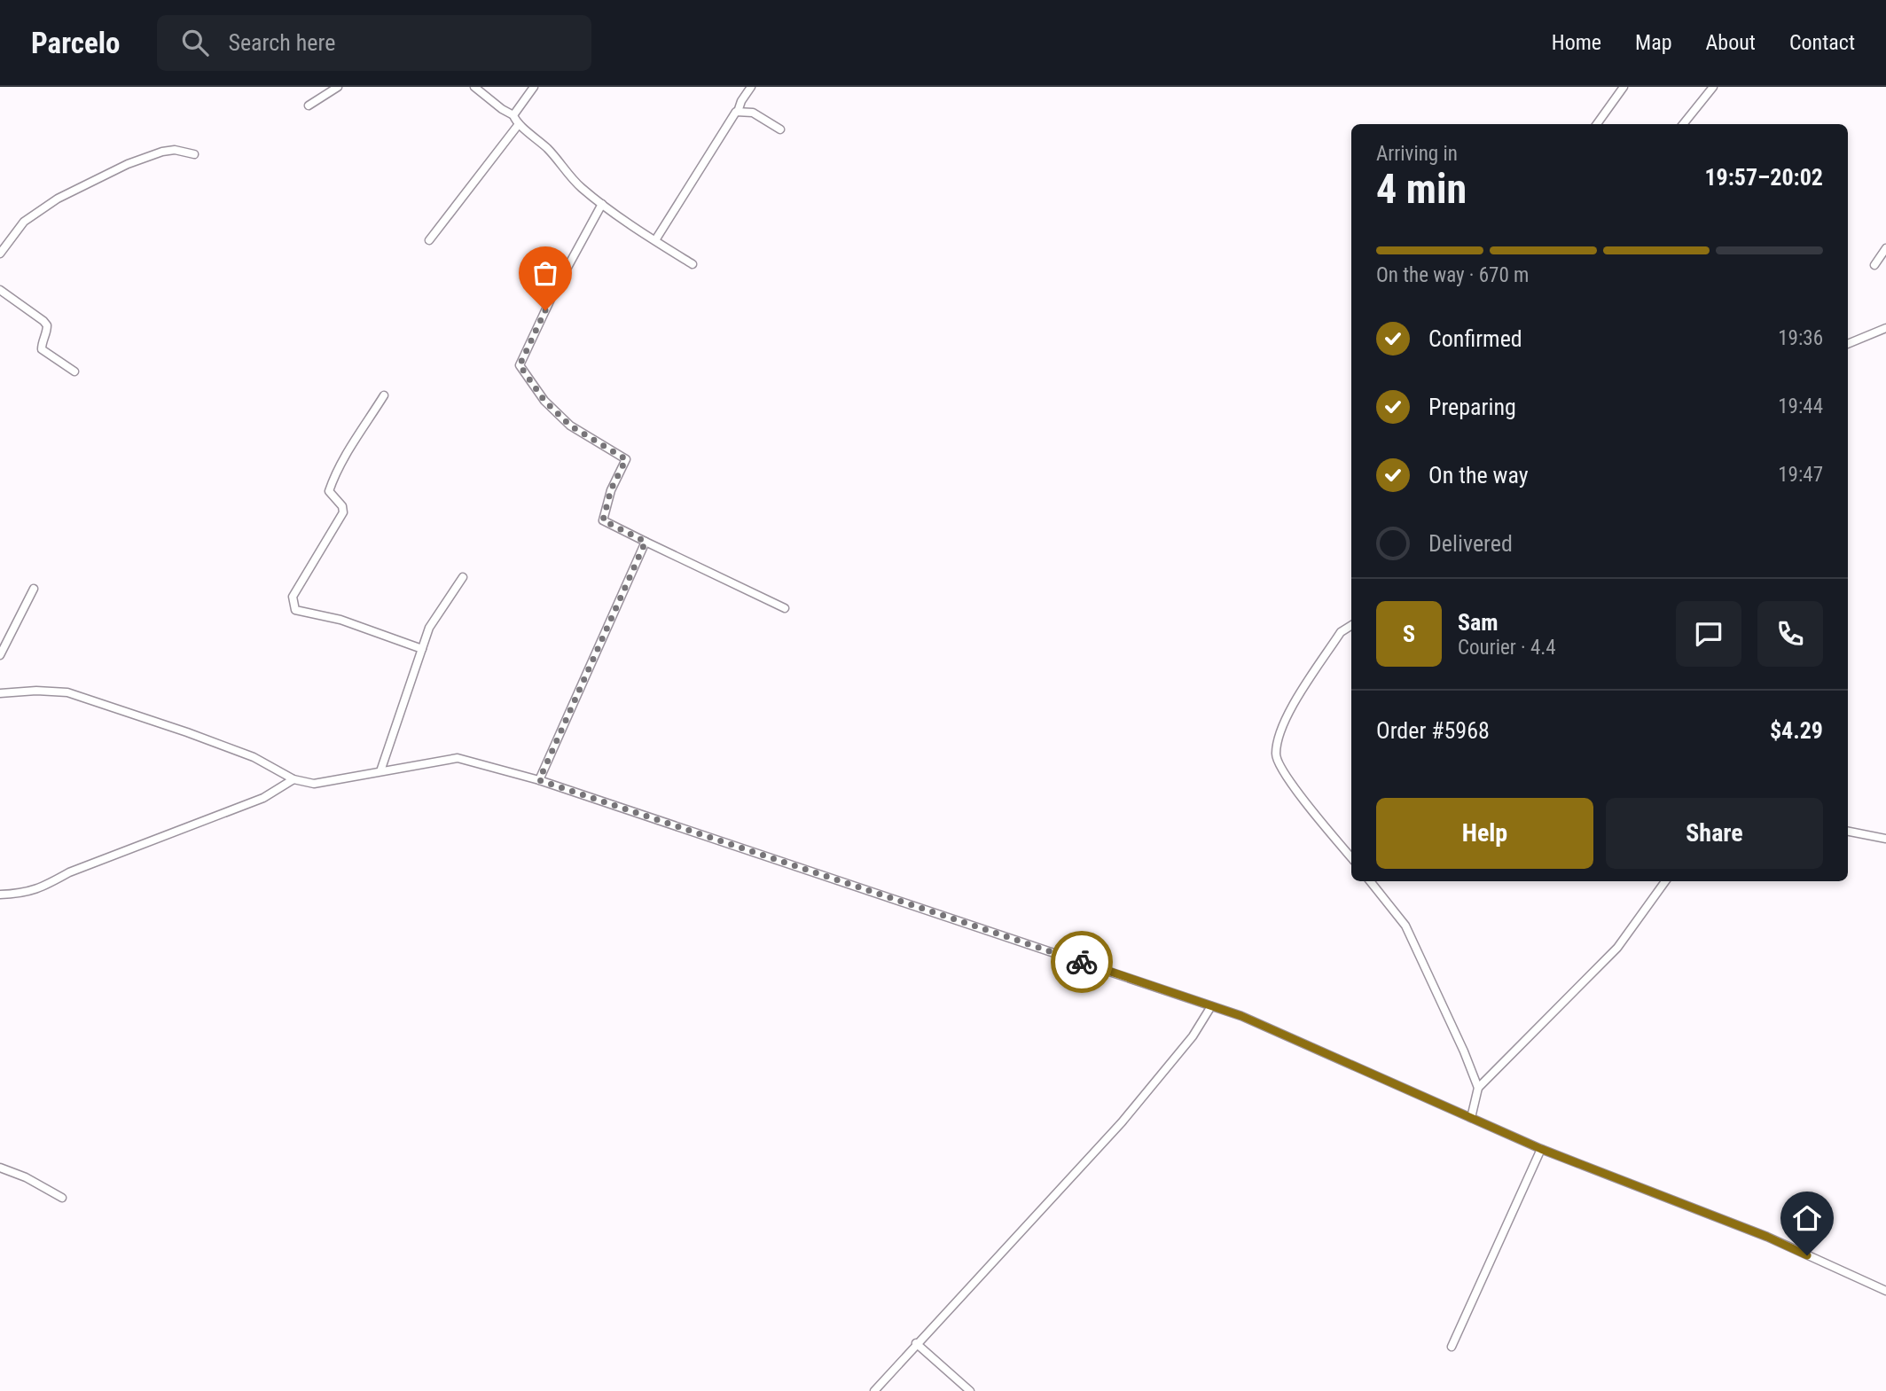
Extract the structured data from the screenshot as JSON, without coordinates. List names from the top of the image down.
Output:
{
  "page": {
    "header": "Parcelo",
    "search": "Search here",
    "nav": [
      "Home",
      "Map",
      "About",
      "Contact"
    ],
    "heading": ["4 min", "Arriving in", "19:57–20:02"],
    "panel": [
      "Sam",
      "Courier · 4.4",
      "Order #5968",
      "$4.29"
    ],
    "bar": "On the way · 670 m",
    "list": [
      ["Confirmed", "19:36"],
      ["Preparing", "19:44"],
      ["On the way", "19:47"],
      "Delivered"
    ],
    "round": "S",
    "buttons": ["Help", "Share"]
  }
}
